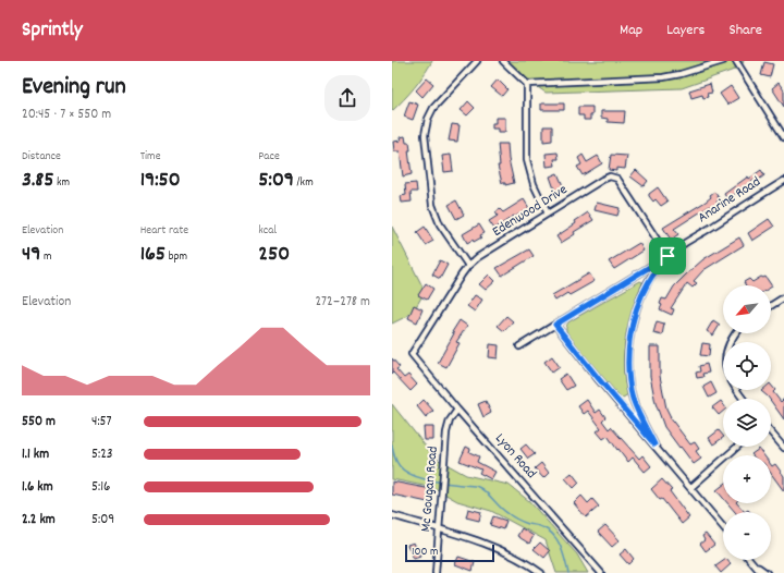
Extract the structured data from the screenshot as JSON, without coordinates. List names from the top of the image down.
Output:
{
  "streets": {
    "street": [
      "Anarine Road",
      "Edenwood Drive",
      "Lyon Road",
      "Mc Gougan Road"
    ]
  },
  "crossings": [
    ["Anarine Road", "Edenwood Drive"],
    ["Edenwood Drive", "Lyon Road"],
    ["Lyon Road", "Mc Gougan Road"]
  ],
  "scale_bar": "100 m",
  "north": "bottom left",
  "page": {
    "header": "Sprintly",
    "nav": ["Map", "Layers", "Share"],
    "heading": ["Evening run", "20:45 · 7 × 550 m"],
    "stats": [
      ["Distance", "3.85 km"],
      ["Time", "19:50"],
      ["Pace", "5:09 /km"],
      ["Elevation", "49 m"],
      ["Heart rate", "165 bpm"],
      ["kcal", "250"]
    ],
    "chart": ["Elevation", "272–278 m"],
    "map_buttons": ["+", "−"],
    "list": [
      {
        "name": "550 m",
        "note": "4:57"
      },
      {
        "name": "1.1 km",
        "note": "5:23"
      },
      {
        "name": "1.6 km",
        "note": "5:16"
      },
      {
        "name": "2.2 km",
        "note": "5:09"
      }
    ],
    "scale": "100 m"
  }
}
